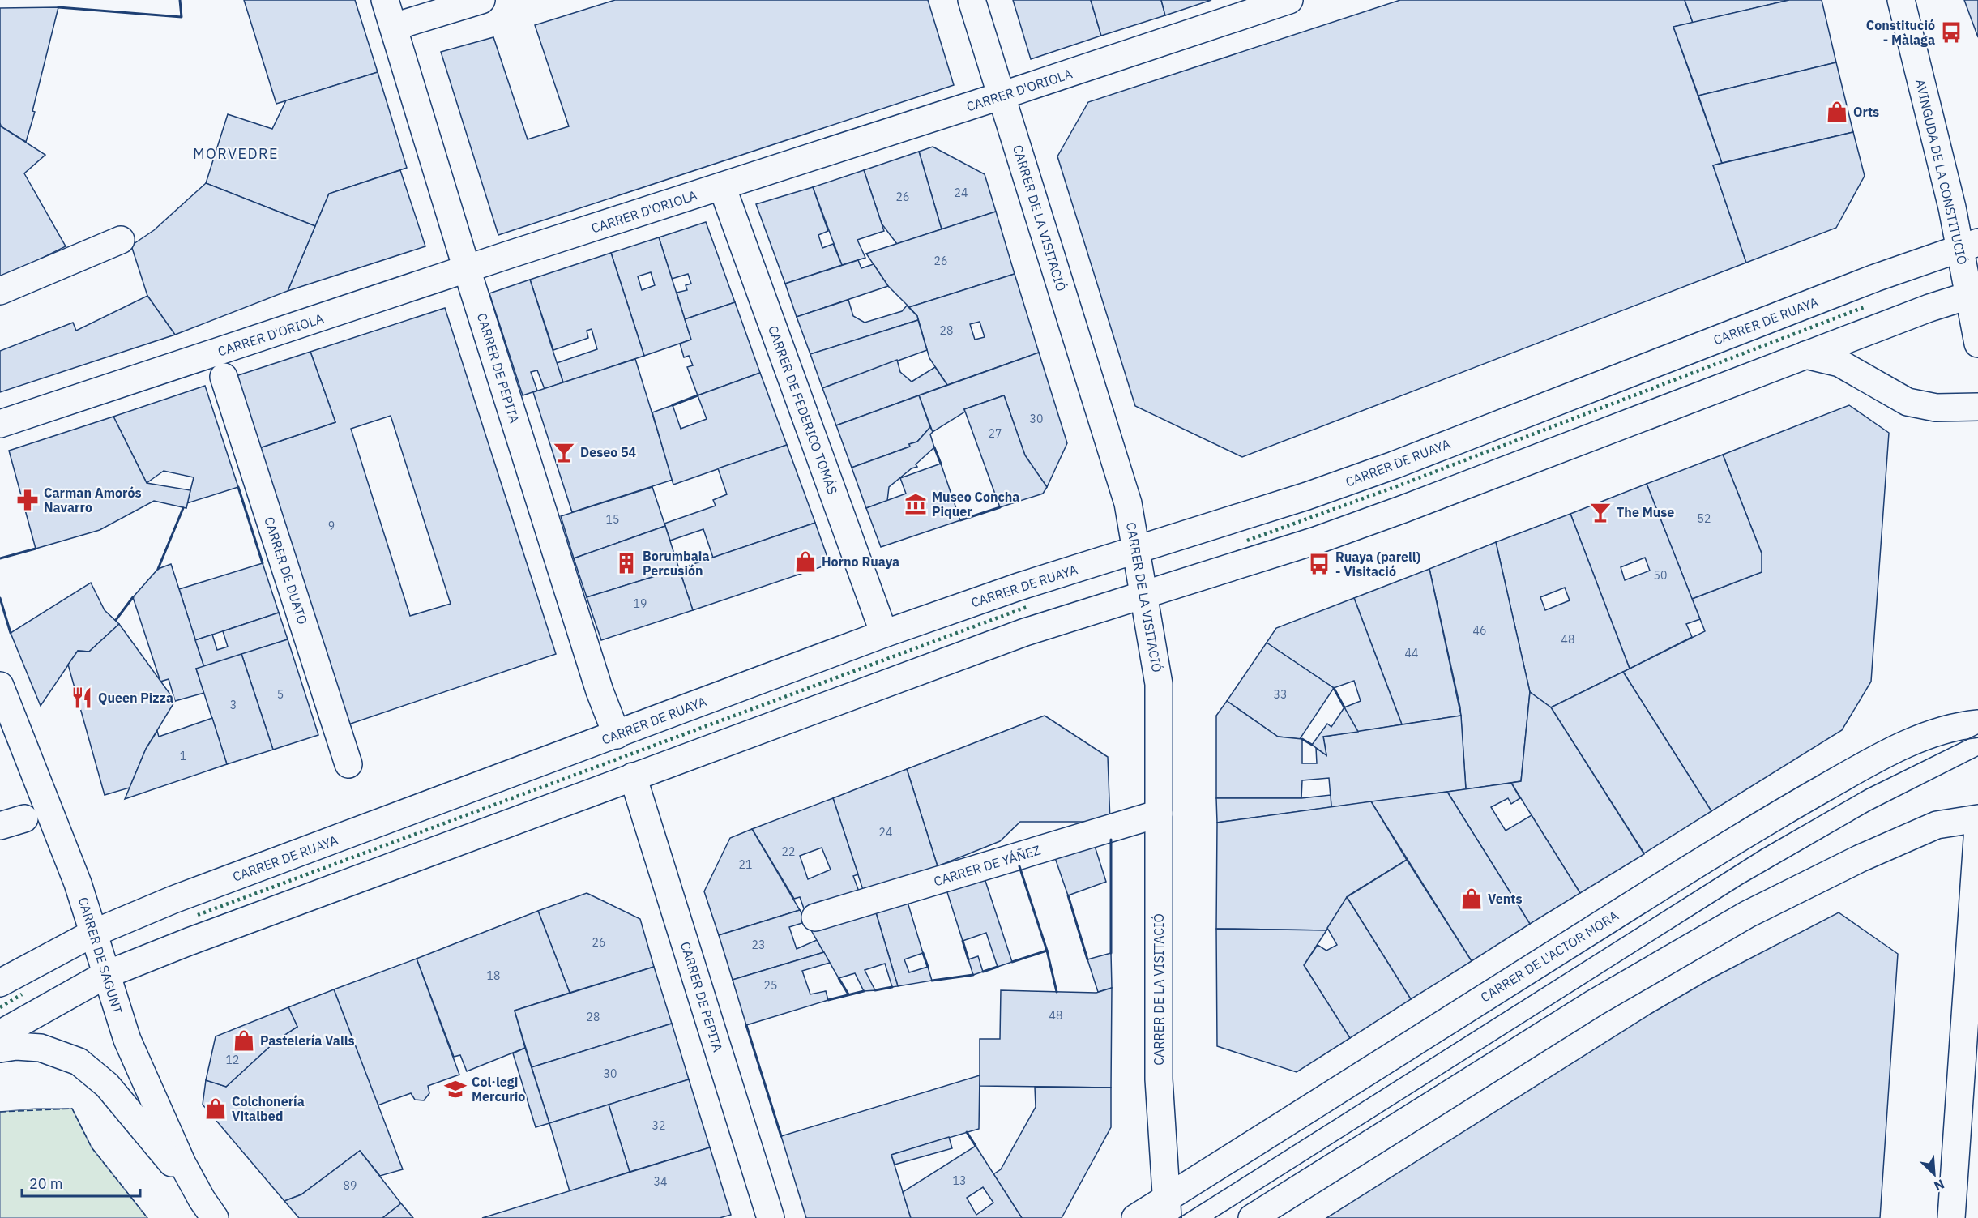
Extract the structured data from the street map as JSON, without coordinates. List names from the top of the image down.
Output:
{
  "streets": {
    "street": [
      "CARRER D'ORIOLA",
      "AVINGUDA DE LA CONSTITUCIÓ",
      "CARRER DE LA VISITACIÓ",
      "CARRER DE RUAYA",
      "CARRER DE PEPITA",
      "CARRER DE FEDERICO TOMÁS",
      "CARRER DE DUATO",
      "CARRER DE YÁÑEZ",
      "CARRER DE SAGUNT",
      "CARRER DE L'ACTOR MORA"
    ]
  },
  "crossings": [
    ["CARRER D'ORIOLA", "CARRER DE LA VISITACIÓ"],
    ["CARRER D'ORIOLA", "CARRER DE PEPITA"],
    ["CARRER D'ORIOLA", "CARRER DE FEDERICO TOMÁS"],
    ["AVINGUDA DE LA CONSTITUCIÓ", "CARRER DE RUAYA"],
    ["CARRER DE LA VISITACIÓ", "CARRER DE RUAYA"],
    ["CARRER DE LA VISITACIÓ", "CARRER DE YÁÑEZ"],
    ["CARRER DE LA VISITACIÓ", "CARRER DE L'ACTOR MORA"],
    ["CARRER DE RUAYA", "CARRER DE PEPITA"],
    ["CARRER DE RUAYA", "CARRER DE FEDERICO TOMÁS"],
    ["CARRER DE RUAYA", "CARRER DE SAGUNT"]
  ],
  "districts": ["MORVEDRE"],
  "places": {
    "bus stop": ["Constitució - Màlaga", "Ruaya (parell) - Visitació"],
    "shop": [
      "Orts",
      "Horno Ruaya",
      "Vents",
      "Pastelería Valls",
      "Colchonería Vitalbed"
    ],
    "bar": ["Deseo 54", "The Muse"],
    "pharmacy": ["Carman Amorós Navarro"],
    "museum": ["Museo Concha Piquer"],
    "building": ["Borumbaia Percusión"],
    "restaurant": ["Queen Pizza"],
    "school or university": ["Col·legi Mercurio"]
  },
  "house_numbers": [
    "24",
    "26",
    "26",
    "28",
    "30",
    "27",
    "52",
    "15",
    "9",
    "50",
    "19",
    "46",
    "48",
    "44",
    "5",
    "33",
    "3",
    "1",
    "24",
    "22",
    "21",
    "26",
    "23",
    "18",
    "25",
    "48",
    "28",
    "12",
    "30",
    "32",
    "13",
    "34",
    "89"
  ],
  "scale_bar": "20 m",
  "north": "bottom right"
}
